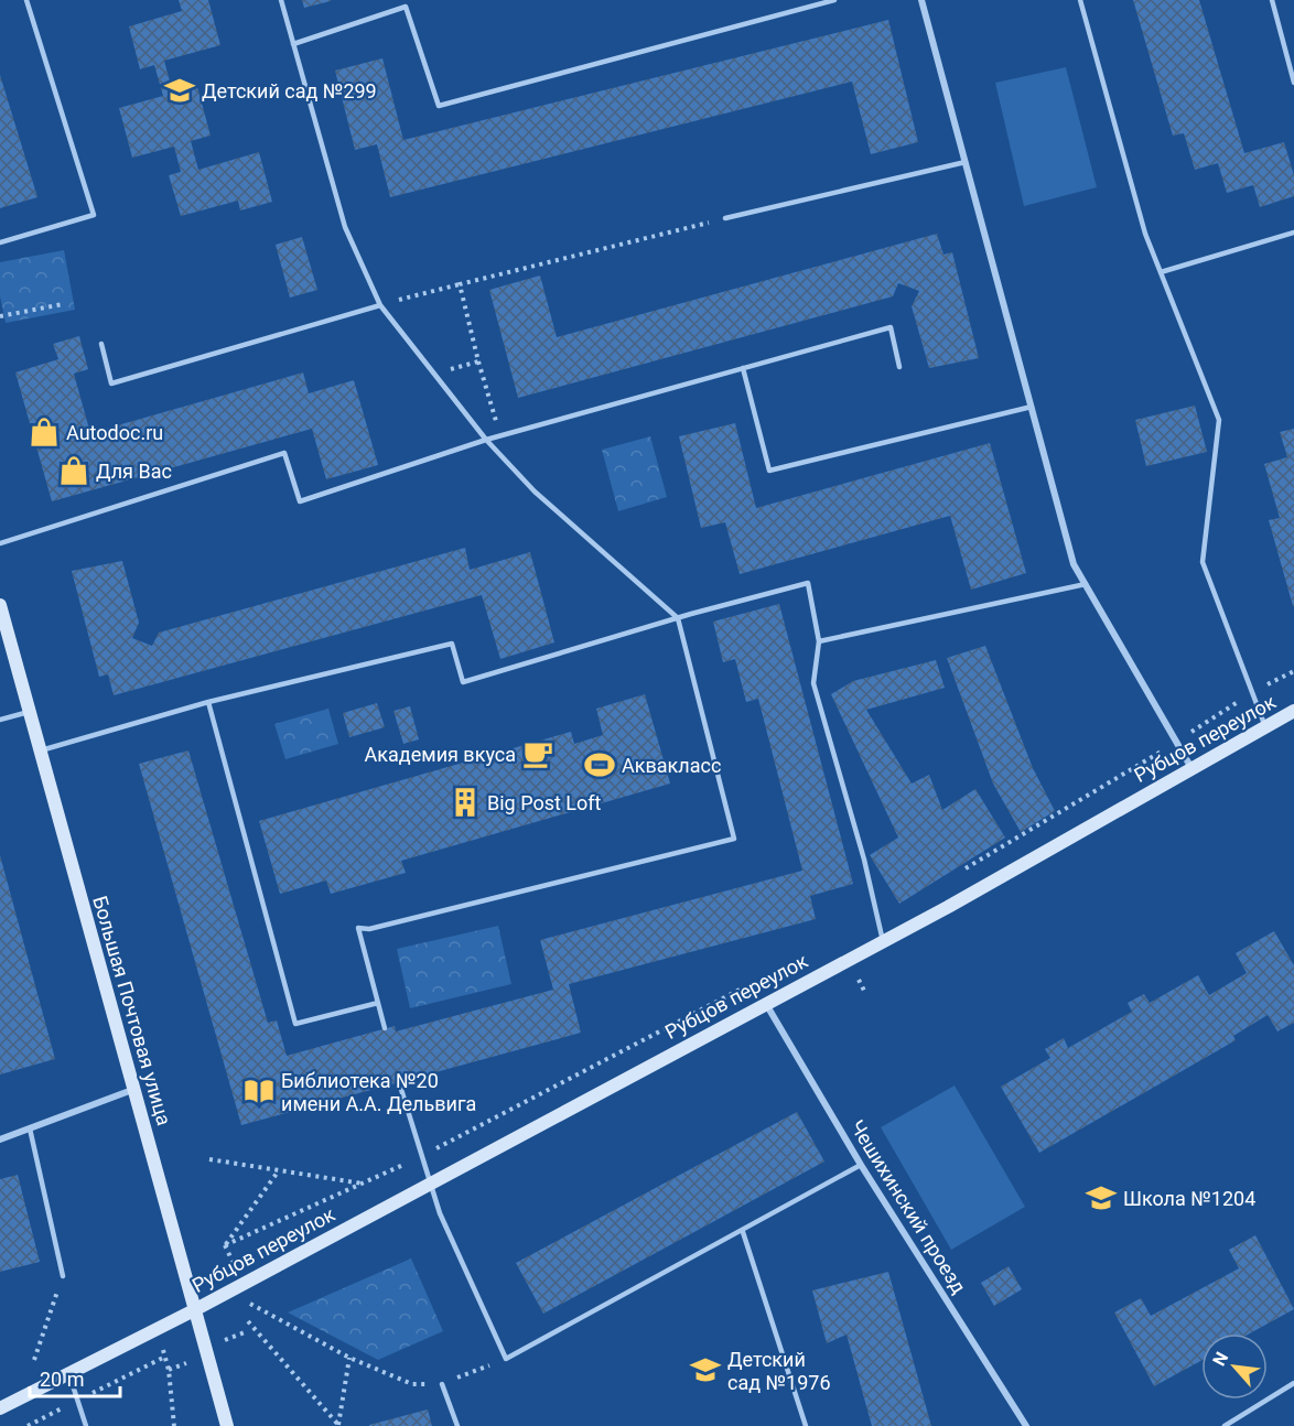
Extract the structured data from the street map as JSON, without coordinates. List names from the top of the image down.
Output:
{
  "streets": {
    "street": ["Рубцов переулок", "Большая Почтовая улица", "Чешихинский проезд"]
  },
  "crossings": [
    ["Рубцов переулок", "Большая Почтовая улица"],
    ["Рубцов переулок", "Чешихинский проезд"]
  ],
  "places": {
    "school or university": ["Детский сад №299", "Школа №1204", "Детский сад №1976"],
    "shop": ["Autodoc.ru", "Для Вас"],
    "cafe": ["Академия вкуса"],
    "sports": ["Аквакласс"],
    "building": ["Big Post Loft"],
    "library": ["Библиотека №20 имени А.А. Дельвига"]
  },
  "scale_bar": "20 m",
  "north": "top left"
}
